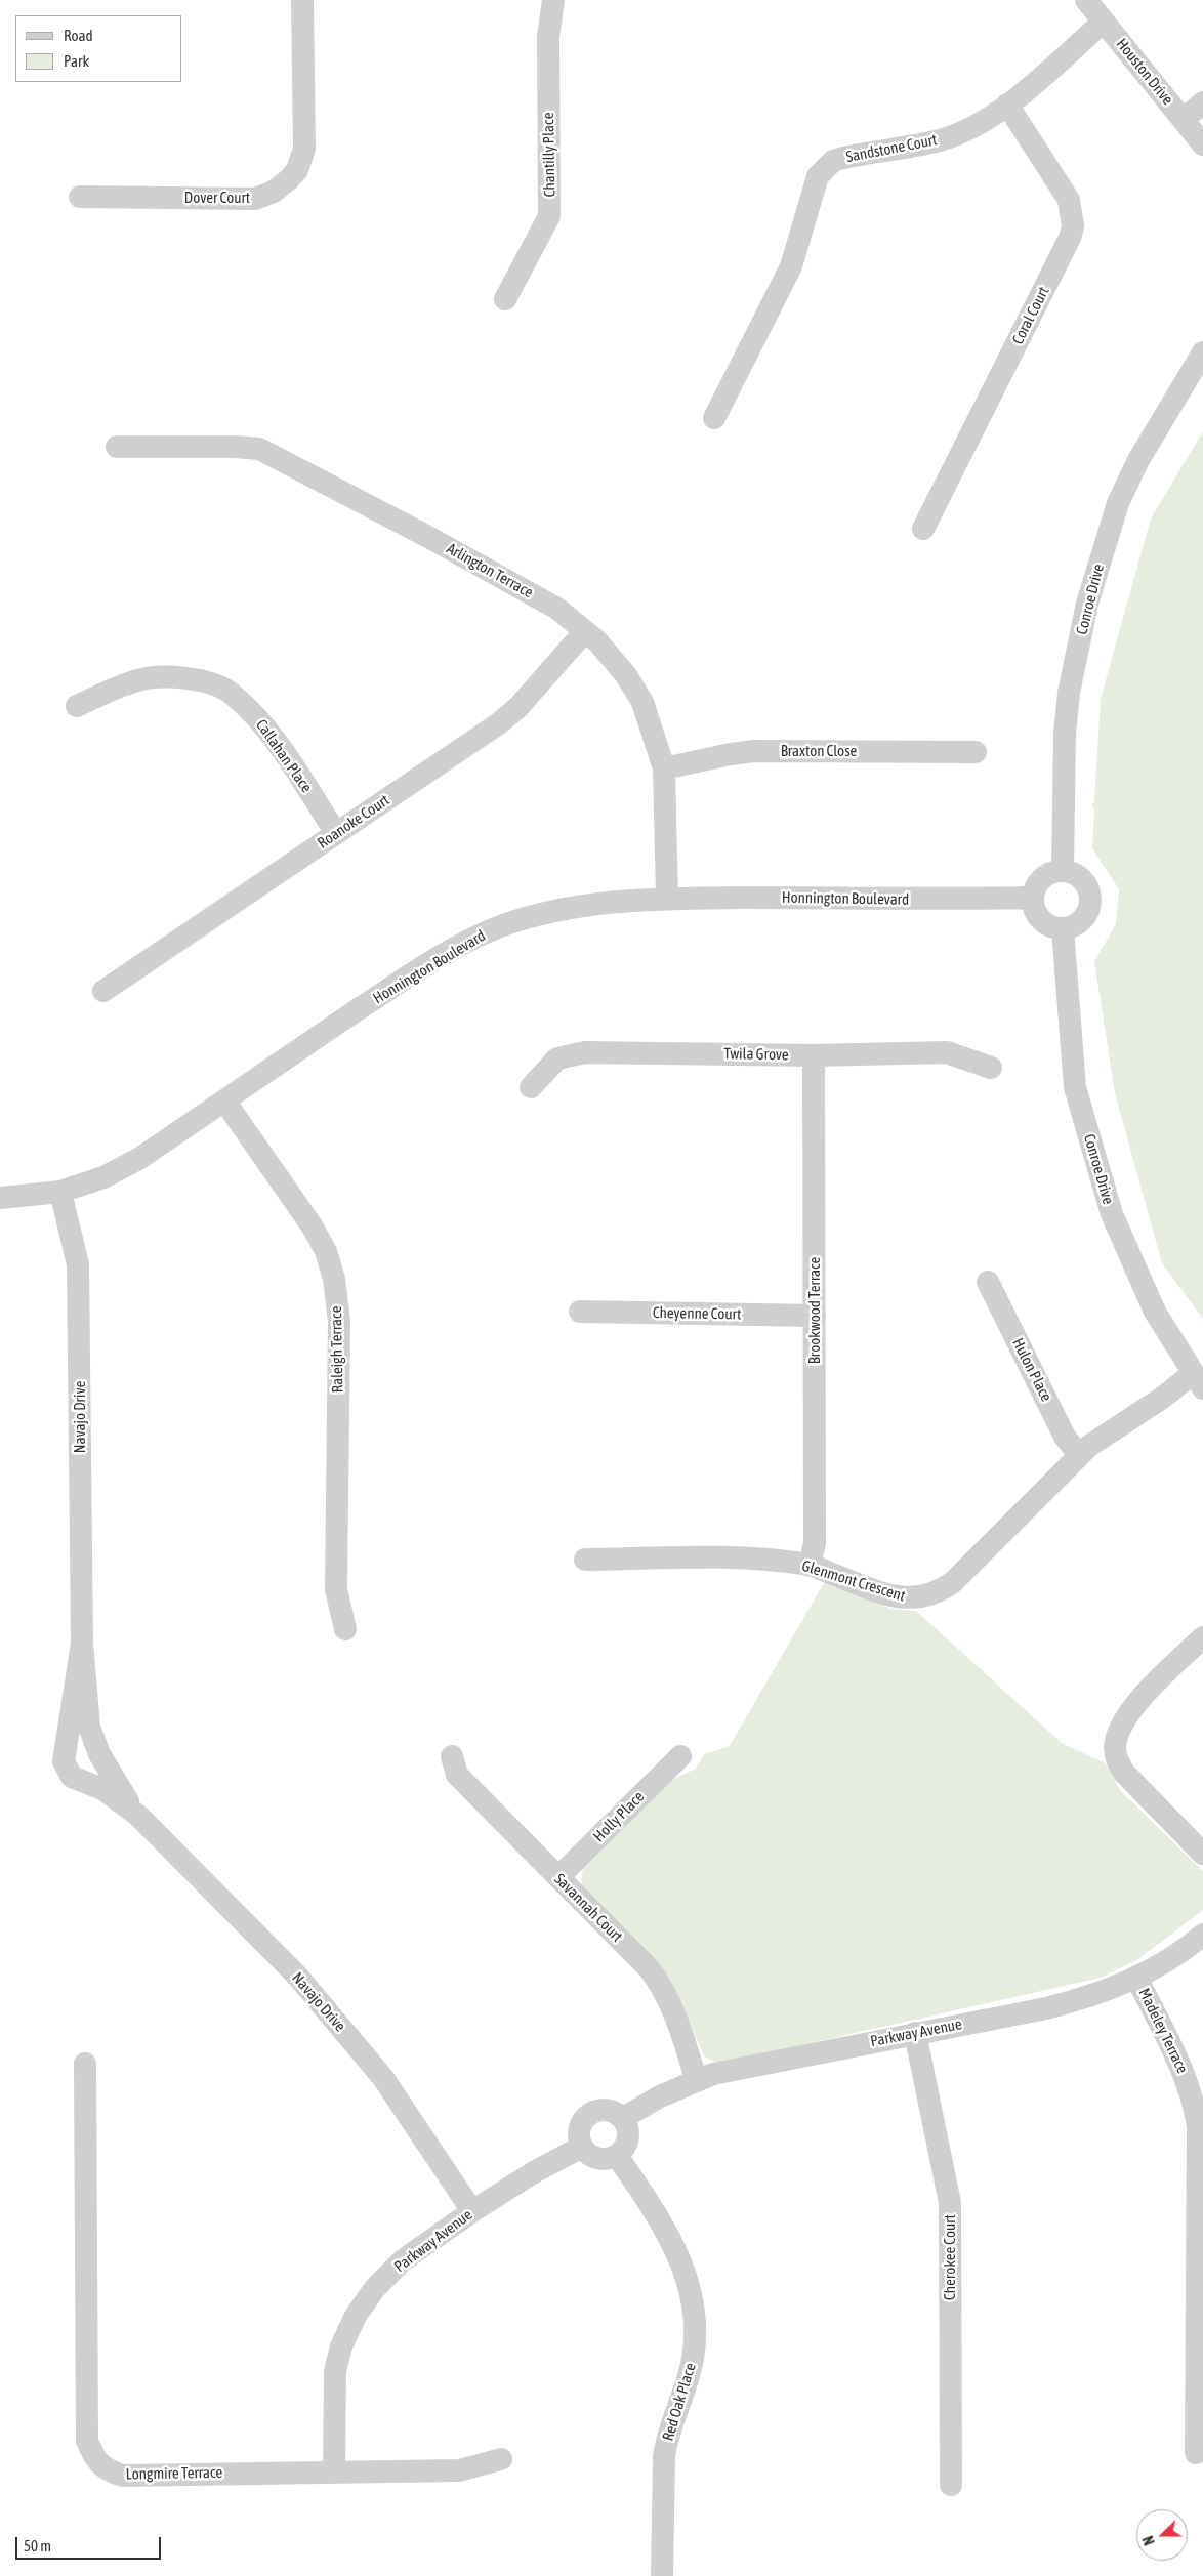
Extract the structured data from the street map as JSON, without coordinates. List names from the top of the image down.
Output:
{
  "streets": {
    "street": [
      "Houston Drive",
      "Sandstone Court",
      "Chantilly Place",
      "Dover Court",
      "Coral Court",
      "Arlington Terrace",
      "Conroe Drive",
      "Braxton Close",
      "Callahan Place",
      "Roanoke Court",
      "Honnington Boulevard",
      "Twila Grove",
      "Brookwood Terrace",
      "Cheyenne Court",
      "Raleigh Terrace",
      "Hulon Place",
      "Navajo Drive",
      "Glenmont Crescent",
      "Holly Place",
      "Savannah Court",
      "Madeley Terrace",
      "Parkway Avenue",
      "Cherokee Court",
      "Red Oak Place",
      "Longmire Terrace"
    ]
  },
  "crossings": [
    ["Houston Drive", "Sandstone Court"],
    ["Sandstone Court", "Coral Court"],
    ["Arlington Terrace", "Braxton Close"],
    ["Arlington Terrace", "Roanoke Court"],
    ["Arlington Terrace", "Honnington Boulevard"],
    ["Conroe Drive", "Honnington Boulevard"],
    ["Conroe Drive", "Glenmont Crescent"],
    ["Callahan Place", "Roanoke Court"],
    ["Honnington Boulevard", "Raleigh Terrace"],
    ["Honnington Boulevard", "Navajo Drive"],
    ["Twila Grove", "Brookwood Terrace"],
    ["Brookwood Terrace", "Cheyenne Court"],
    ["Brookwood Terrace", "Glenmont Crescent"],
    ["Hulon Place", "Glenmont Crescent"],
    ["Navajo Drive", "Parkway Avenue"],
    ["Holly Place", "Savannah Court"],
    ["Savannah Court", "Parkway Avenue"],
    ["Madeley Terrace", "Parkway Avenue"],
    ["Parkway Avenue", "Cherokee Court"],
    ["Parkway Avenue", "Red Oak Place"],
    ["Parkway Avenue", "Longmire Terrace"]
  ],
  "legend": ["Road", "Park"],
  "scale_bar": "50 m",
  "north": "left"
}
